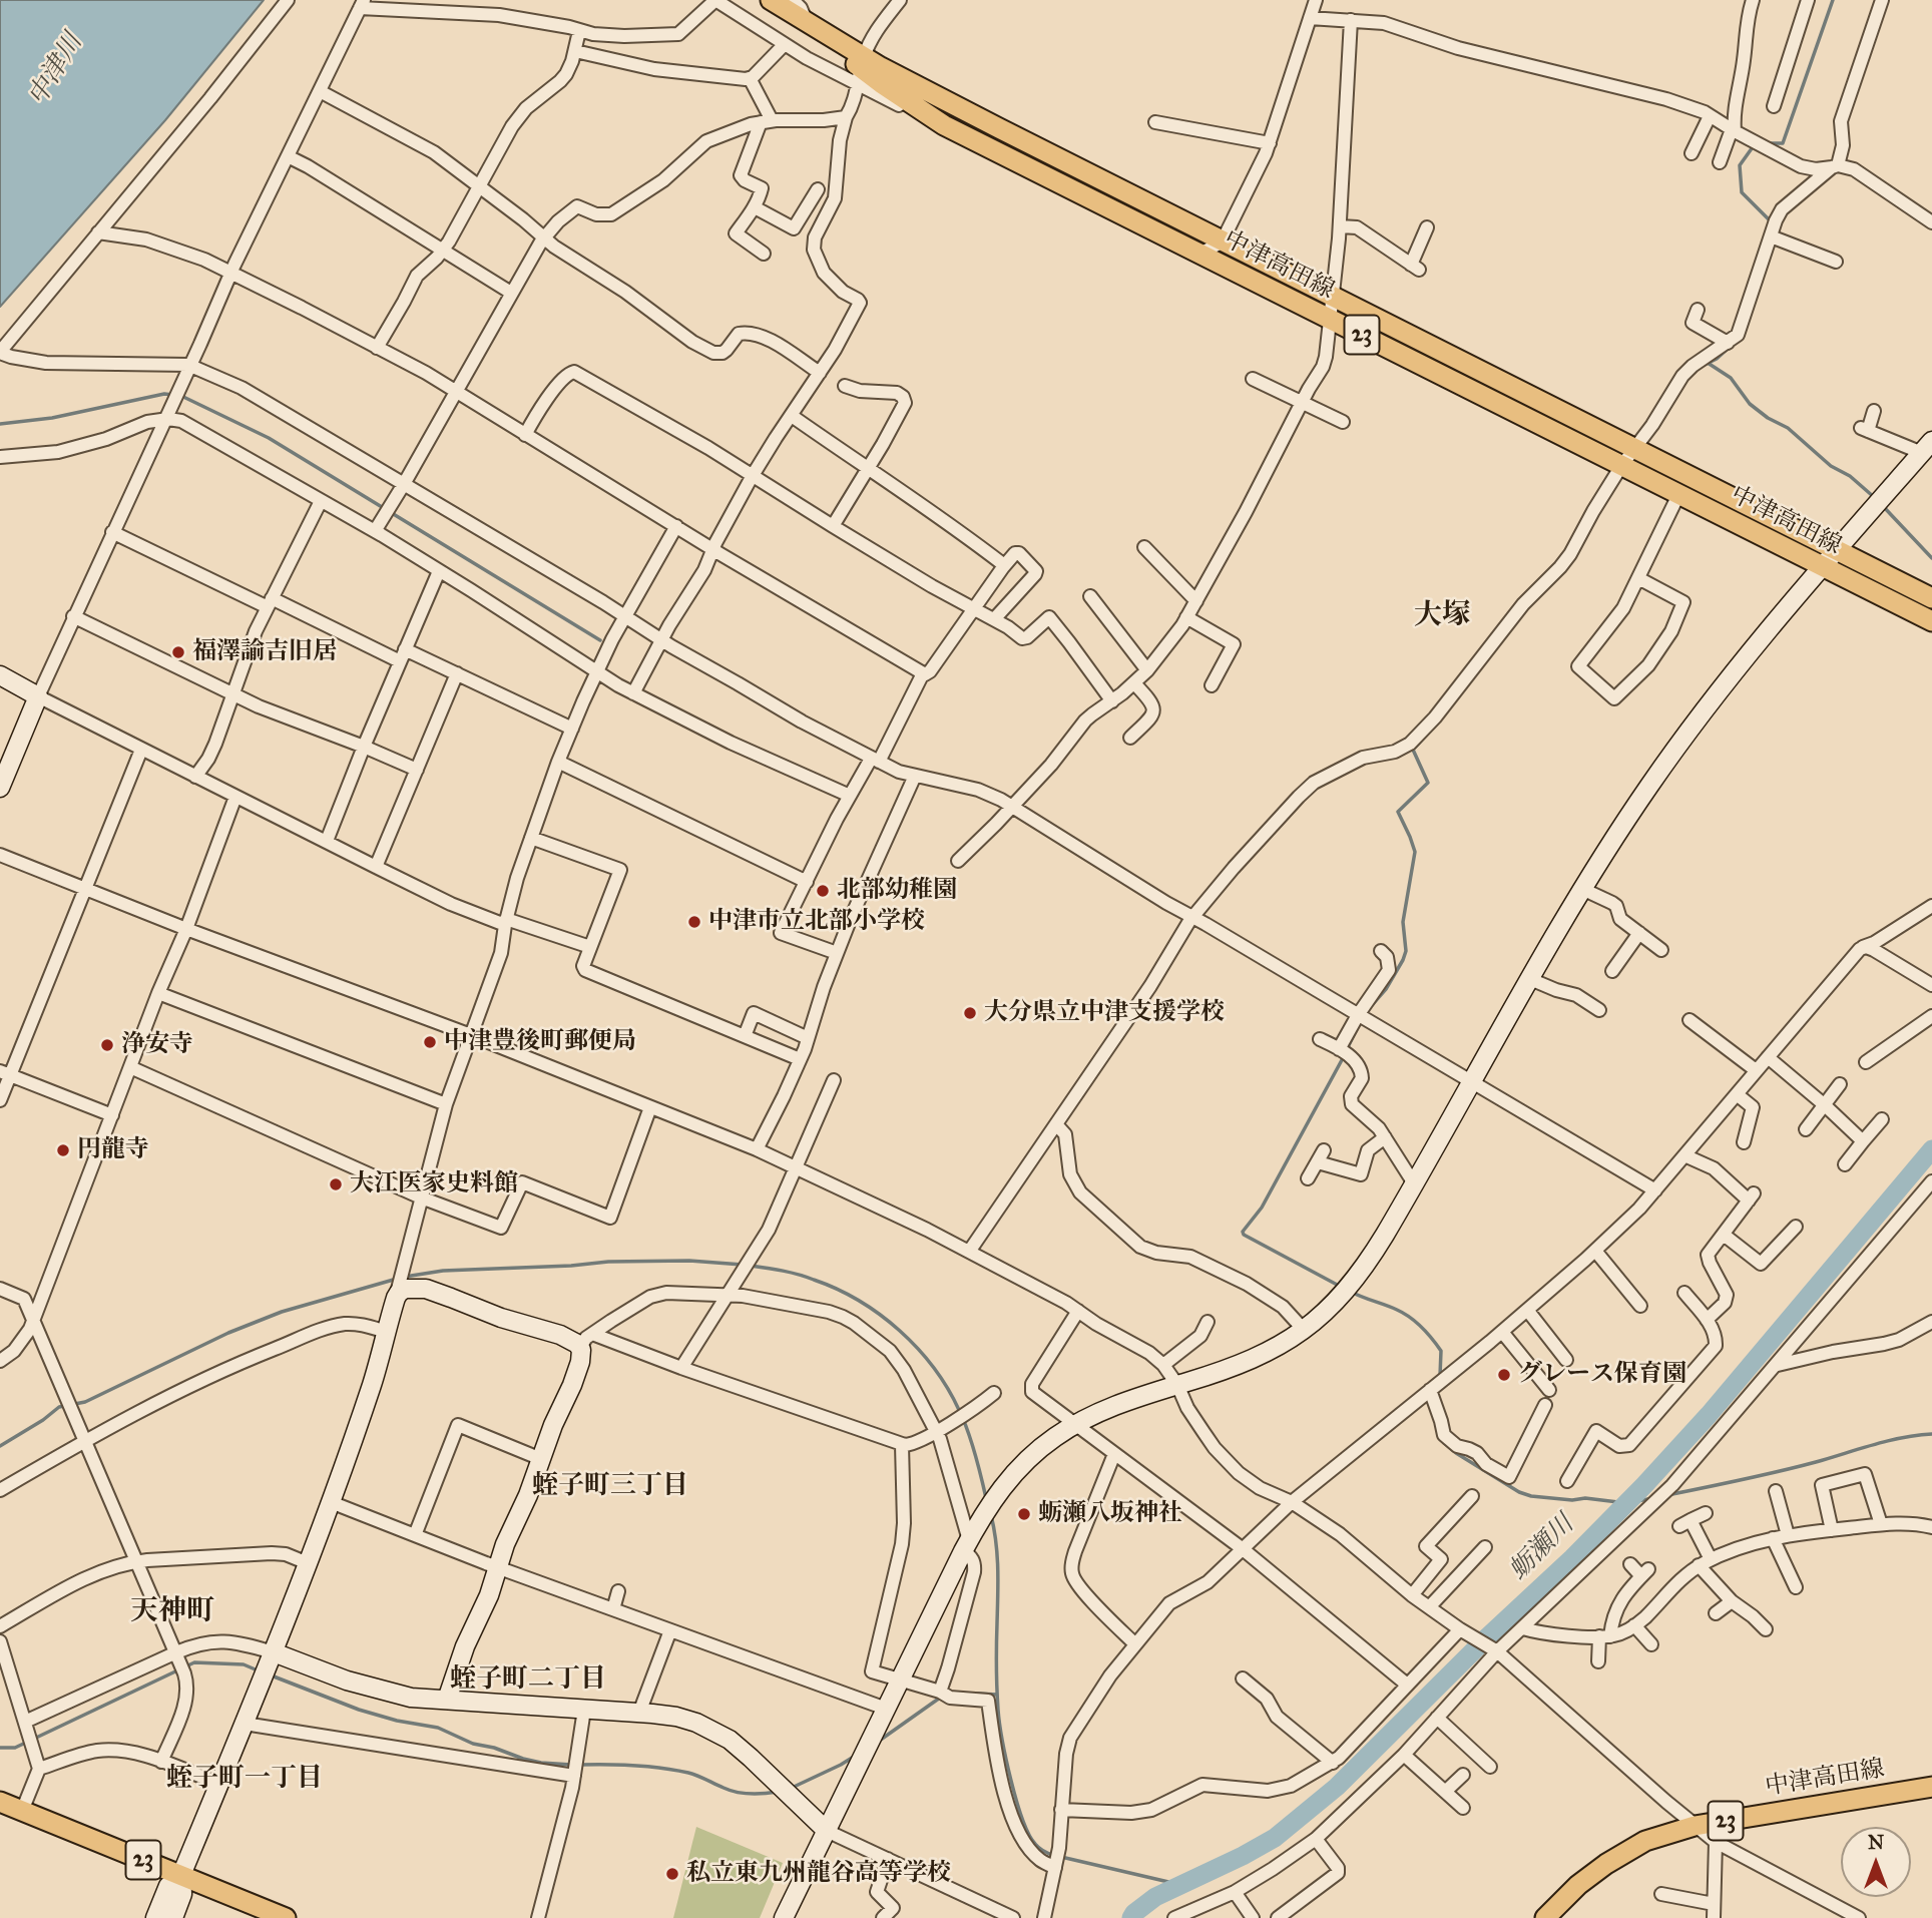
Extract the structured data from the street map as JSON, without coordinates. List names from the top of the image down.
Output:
{
  "streets": {
    "main road": ["中津高田線", "23"]
  },
  "districts": [
    "大塚",
    "蛭子町三丁目",
    "天神町",
    "蛭子町二丁目",
    "蛭子町一丁目"
  ],
  "water": ["中津川", "蛎瀬川"],
  "places": [
    "福澤諭吉旧居",
    "北部幼稚園",
    "中津市立北部小学校",
    "大分県立中津支援学校",
    "中津豊後町郵便局",
    "浄安寺",
    "円龍寺",
    "大江医家史料館",
    "グレース保育園",
    "蛎瀬八坂神社",
    "私立東九州龍谷高等学校"
  ],
  "north": "top"
}
